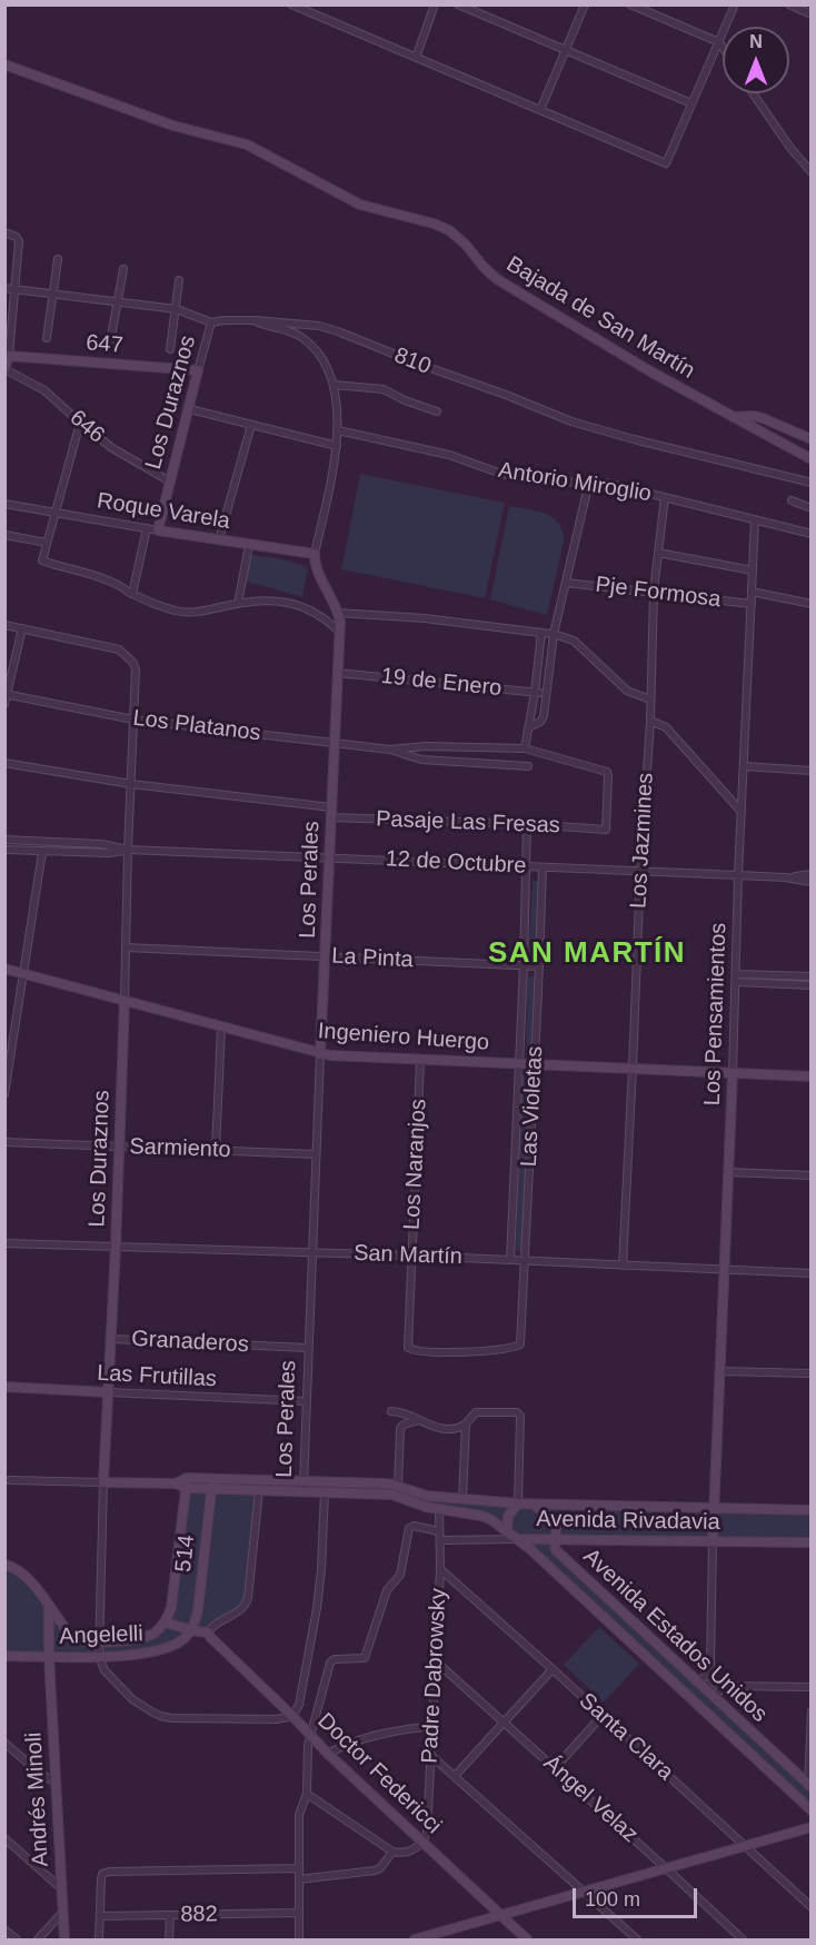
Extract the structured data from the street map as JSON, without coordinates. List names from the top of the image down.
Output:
{
  "streets": {
    "main road": [
      "Bajada de San Martín",
      "647",
      "Los Duraznos",
      "Roque Varela",
      "Los Perales",
      "Los Pensamientos",
      "Ingeniero Huergo",
      "Las Frutillas",
      "Avenida Rivadavia",
      "514",
      "Angelelli",
      "Avenida Estados Unidos",
      "Doctor Federicci",
      "Andrés Minoli"
    ],
    "street": [
      "810",
      "646",
      "Antorio Miroglio",
      "Pje Formosa",
      "19 de Enero",
      "Los Platanos",
      "Pasaje Las Fresas",
      "Los Jazmines",
      "12 de Octubre",
      "La Pinta",
      "Las Violetas",
      "Sarmiento",
      "Los Naranjos",
      "San Martín",
      "Granaderos",
      "Padre Dabrowsky",
      "Santa Clara",
      "Ángel Velaz",
      "882"
    ]
  },
  "crossings": [
    ["647", "Los Duraznos"],
    ["810", "Los Duraznos"],
    ["810", "Los Perales"],
    ["Los Duraznos", "646"],
    ["Los Duraznos", "Roque Varela"],
    ["Los Duraznos", "Los Platanos"],
    ["Los Duraznos", "Pasaje Las Fresas"],
    ["Los Duraznos", "12 de Octubre"],
    ["Los Duraznos", "La Pinta"],
    ["Los Duraznos", "Ingeniero Huergo"],
    ["Los Duraznos", "Sarmiento"],
    ["Los Duraznos", "San Martín"],
    ["Los Duraznos", "Granaderos"],
    ["Los Duraznos", "Las Frutillas"],
    ["Los Duraznos", "Avenida Rivadavia"],
    ["Los Duraznos", "Angelelli"],
    ["Antorio Miroglio", "Los Jazmines"],
    ["Antorio Miroglio", "Los Perales"],
    ["Antorio Miroglio", "Los Pensamientos"],
    ["Roque Varela", "Los Perales"],
    ["Pje Formosa", "Los Jazmines"],
    ["Pje Formosa", "Los Pensamientos"],
    ["19 de Enero", "Los Perales"],
    ["Los Platanos", "Pasaje Las Fresas"],
    ["Los Platanos", "Los Perales"],
    ["Pasaje Las Fresas", "Los Perales"],
    ["Pasaje Las Fresas", "Las Violetas"],
    ["Los Jazmines", "12 de Octubre"],
    ["Los Jazmines", "Ingeniero Huergo"],
    ["Los Jazmines", "San Martín"],
    ["12 de Octubre", "Los Perales"],
    ["12 de Octubre", "Los Pensamientos"],
    ["12 de Octubre", "Las Violetas"],
    ["Los Perales", "La Pinta"],
    ["Los Perales", "Ingeniero Huergo"],
    ["Los Perales", "Sarmiento"],
    ["Los Perales", "San Martín"],
    ["Los Perales", "Granaderos"],
    ["Los Perales", "Las Frutillas"],
    ["Los Perales", "Avenida Rivadavia"],
    ["Los Perales", "Doctor Federicci"],
    ["La Pinta", "Las Violetas"],
    ["Los Pensamientos", "Ingeniero Huergo"],
    ["Los Pensamientos", "San Martín"],
    ["Los Pensamientos", "Avenida Rivadavia"],
    ["Ingeniero Huergo", "Las Violetas"],
    ["Ingeniero Huergo", "Los Naranjos"],
    ["Las Violetas", "Los Naranjos"],
    ["Las Violetas", "San Martín"],
    ["Los Naranjos", "San Martín"],
    ["Avenida Rivadavia", "514"],
    ["Avenida Rivadavia", "Avenida Estados Unidos"],
    ["Avenida Rivadavia", "Padre Dabrowsky"],
    ["514", "Angelelli"],
    ["Angelelli", "Doctor Federicci"],
    ["Angelelli", "Andrés Minoli"],
    ["Padre Dabrowsky", "Santa Clara"],
    ["Padre Dabrowsky", "Doctor Federicci"],
    ["Padre Dabrowsky", "Ángel Velaz"]
  ],
  "districts": ["SAN MARTÍN"],
  "scale_bar": "100 m",
  "north": "top"
}
